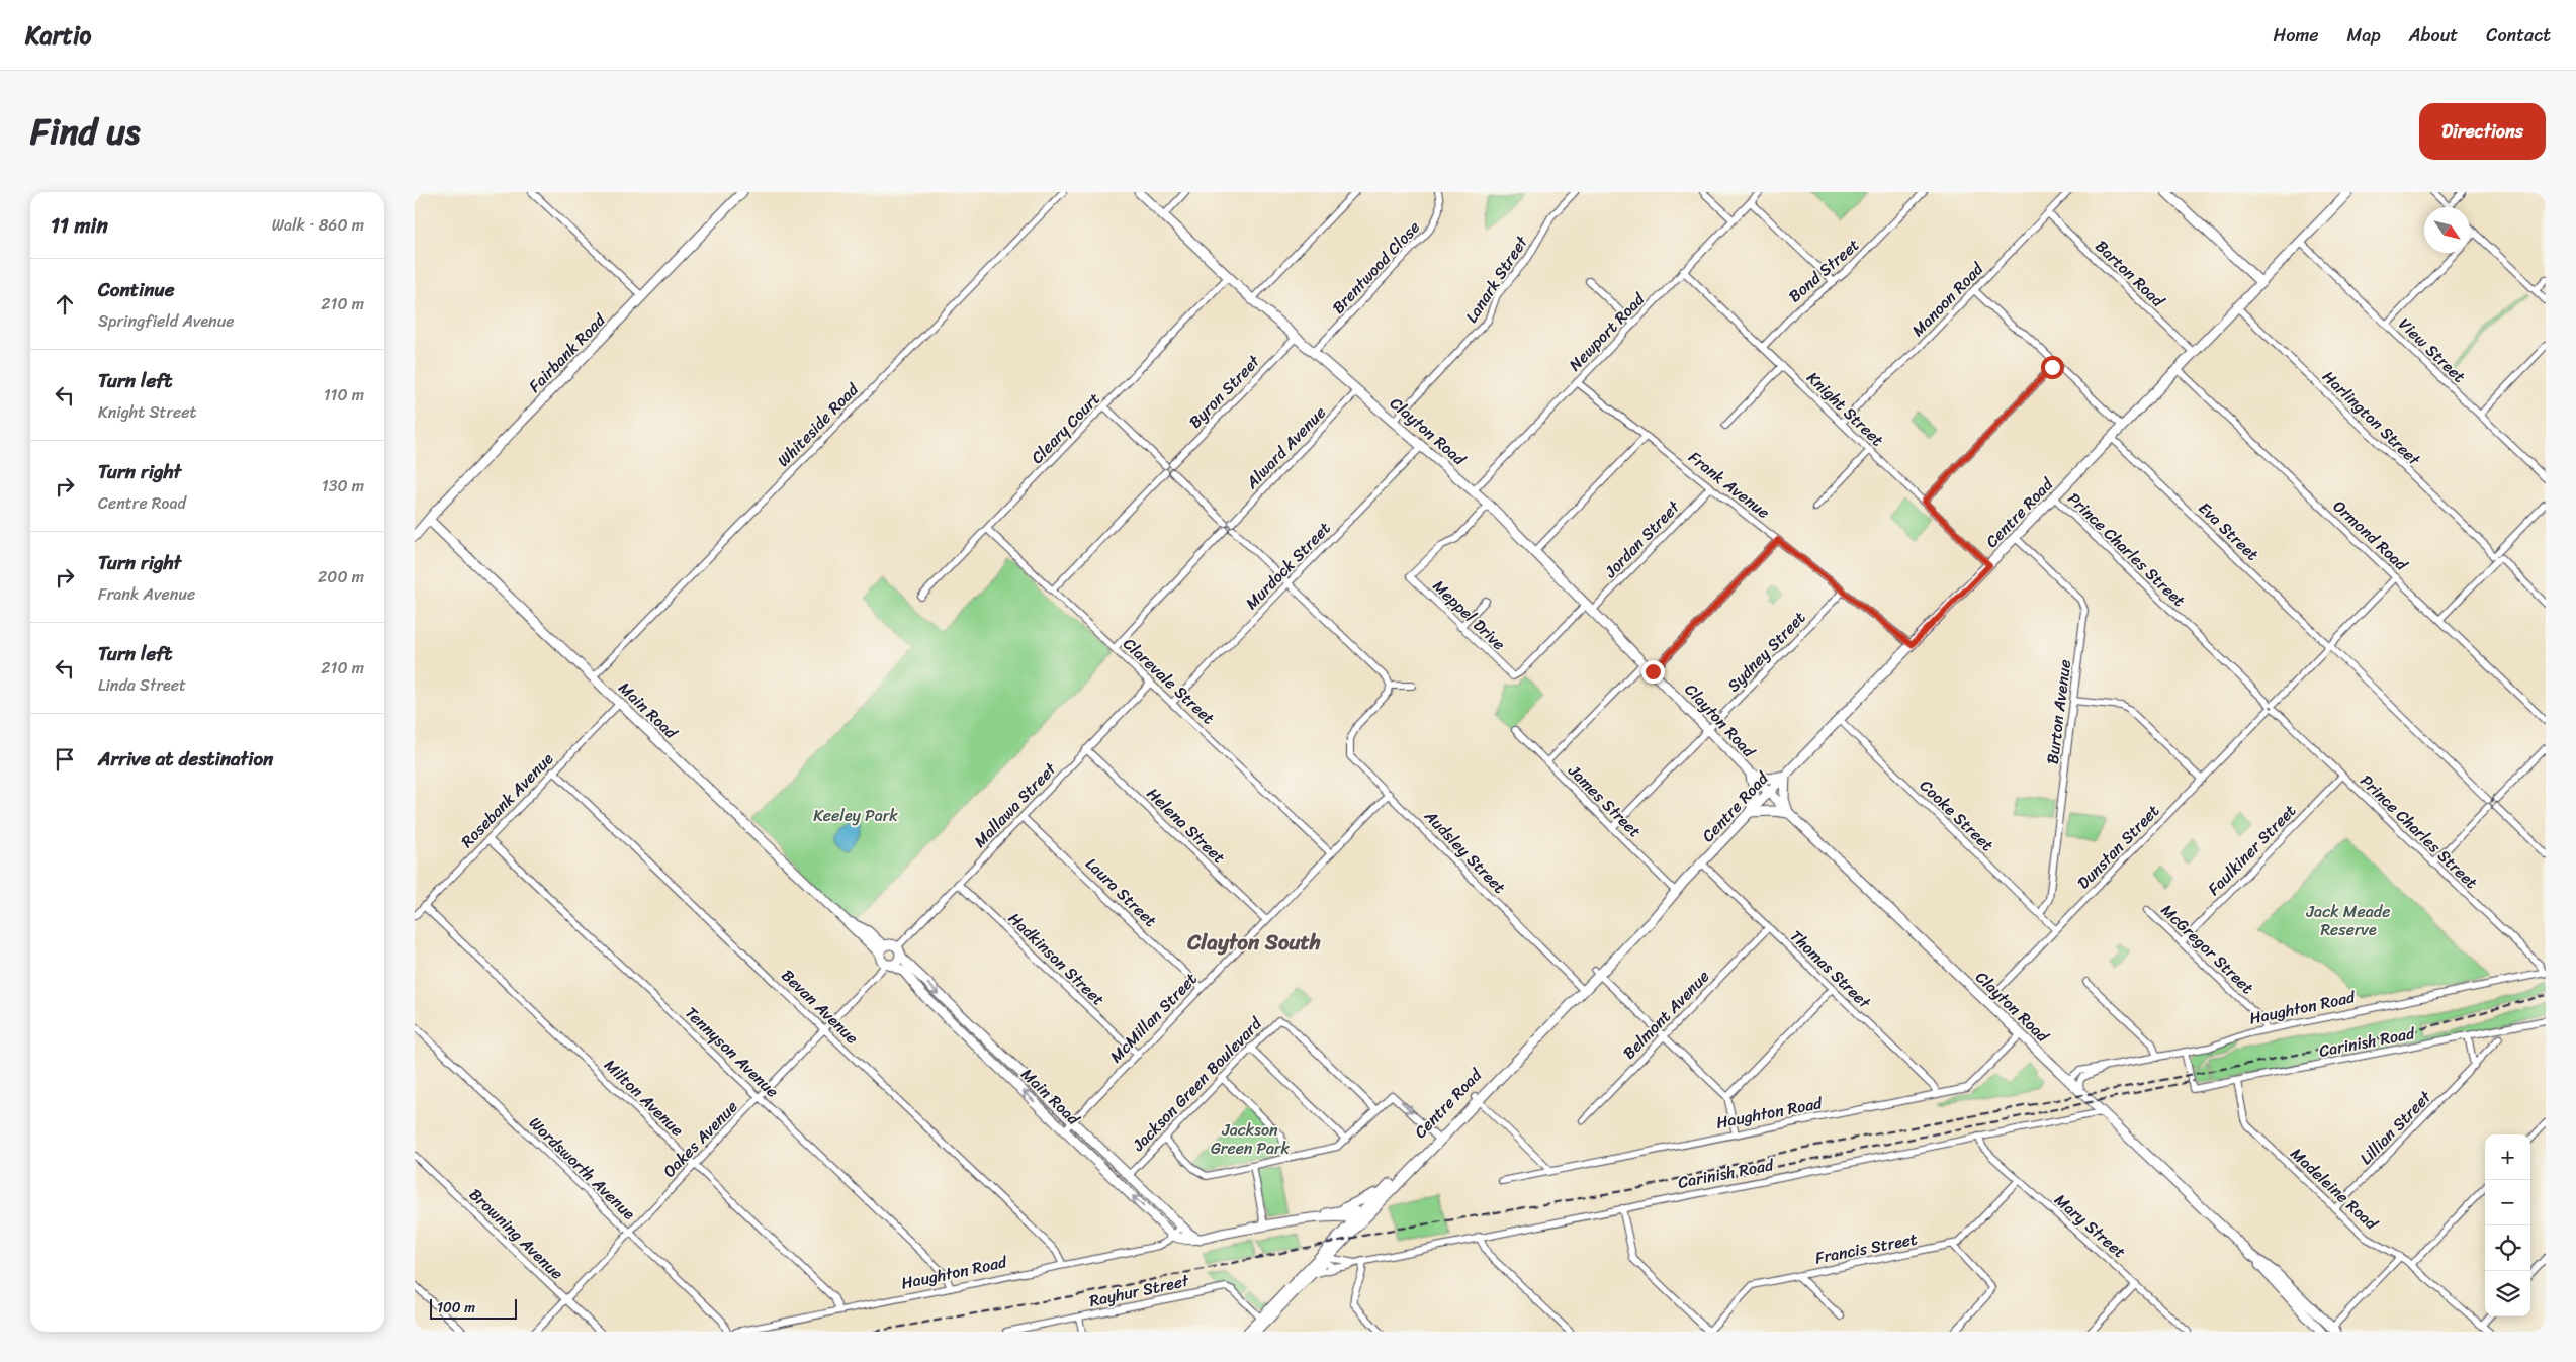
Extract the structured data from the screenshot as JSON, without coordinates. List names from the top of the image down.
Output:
{
  "streets": {
    "main road": [
      "Fairbank Road",
      "Clayton Road",
      "Centre Road",
      "Main Road"
    ],
    "street": [
      "Brentwood Close",
      "Bond Street",
      "Barton Road",
      "Lanark Street",
      "Manoon Road",
      "Newport Road",
      "View Street",
      "Byron Street",
      "Knight Street",
      "Harlington Street",
      "Whiteside Road",
      "Cleary Court",
      "Alward Avenue",
      "Frank Avenue",
      "Eva Street",
      "Ormond Road",
      "Jordan Street",
      "Prince Charles Street",
      "Murdock Street",
      "Meppel Drive",
      "Sydney Street",
      "Clarevale Street",
      "Burton Avenue",
      "Rosebank Avenue",
      "James Street",
      "Mallawa Street",
      "Cooke Street",
      "Helena Street",
      "Dunstan Street",
      "Faulkiner Street",
      "Audsley Street",
      "Laura Street",
      "McGregor Street",
      "Hadkinson Street",
      "Thomas Street",
      "Bevan Avenue",
      "Haughton Road",
      "Belmont Avenue",
      "McMillan Street",
      "Carinish Road",
      "Tennyson Avenue",
      "Jackson Green Boulevard",
      "Milton Avenue",
      "Lillian Street",
      "Oakes Avenue",
      "Wordsworth Avenue",
      "Madeleine Road",
      "Mary Street",
      "Browning Avenue",
      "Francis Street",
      "Rayhur Street"
    ]
  },
  "crossings": [
    ["Brentwood Close", "Clayton Road"],
    ["Bond Street", "Knight Street"],
    ["Barton Road", "Manoon Road"],
    ["Barton Road", "Centre Road"],
    ["Lanark Street", "Clayton Road"],
    ["Manoon Road", "Knight Street"],
    ["Newport Road", "Knight Street"],
    ["Newport Road", "Clayton Road"],
    ["Newport Road", "Frank Avenue"],
    ["View Street", "Centre Road"],
    ["Fairbank Road", "Main Road"],
    ["Byron Street", "Clayton Road"],
    ["Byron Street", "Clarevale Street"],
    ["Knight Street", "Centre Road"],
    ["Harlington Street", "Centre Road"],
    ["Whiteside Road", "Main Road"],
    ["Cleary Court", "Clayton Road"],
    ["Cleary Court", "Clarevale Street"],
    ["Clayton Road", "Alward Avenue"],
    ["Clayton Road", "Centre Road"],
    ["Clayton Road", "Jordan Street"],
    ["Clayton Road", "Murdock Street"],
    ["Clayton Road", "Meppel Drive"],
    ["Clayton Road", "Sydney Street"],
    ["Clayton Road", "Dunstan Street"],
    ["Clayton Road", "Haughton Road"],
    ["Clayton Road", "Carinish Road"],
    ["Alward Avenue", "Clarevale Street"],
    ["Frank Avenue", "Centre Road"],
    ["Frank Avenue", "Jordan Street"],
    ["Frank Avenue", "Sydney Street"],
    ["Centre Road", "Eva Street"],
    ["Centre Road", "Ormond Road"],
    ["Centre Road", "Prince Charles Street"],
    ["Centre Road", "Burton Avenue"],
    ["Centre Road", "James Street"],
    ["Centre Road", "Cooke Street"],
    ["Centre Road", "Audsley Street"],
    ["Centre Road", "Thomas Street"],
    ["Centre Road", "Carinish Road"],
    ["Centre Road", "Rayhur Street"],
    ["Eva Street", "Dunstan Street"],
    ["Ormond Road", "Dunstan Street"],
    ["Jordan Street", "Meppel Drive"],
    ["Prince Charles Street", "Dunstan Street"],
    ["Prince Charles Street", "Faulkiner Street"],
    ["Prince Charles Street", "Haughton Road"],
    ["Murdock Street", "Clarevale Street"],
    ["Sydney Street", "James Street"],
    ["Clarevale Street", "Mallawa Street"],
    ["Clarevale Street", "McMillan Street"],
    ["Main Road", "Rosebank Avenue"],
    ["Main Road", "Mallawa Street"],
    ["Main Road", "Haughton Road"],
    ["Main Road", "McMillan Street"],
    ["Main Road", "Jackson Green Boulevard"],
    ["Main Road", "Oakes Avenue"],
    ["Burton Avenue", "Cooke Street"],
    ["Rosebank Avenue", "Bevan Avenue"],
    ["Rosebank Avenue", "Tennyson Avenue"],
    ["Rosebank Avenue", "Milton Avenue"],
    ["Mallawa Street", "Helena Street"],
    ["Mallawa Street", "Laura Street"],
    ["Mallawa Street", "Hadkinson Street"],
    ["Mallawa Street", "Oakes Avenue"],
    ["Cooke Street", "Dunstan Street"],
    ["Helena Street", "McMillan Street"],
    ["Faulkiner Street", "McGregor Street"],
    ["Audsley Street", "McMillan Street"],
    ["Laura Street", "McMillan Street"],
    ["McGregor Street", "Haughton Road"],
    ["Hadkinson Street", "McMillan Street"],
    ["Thomas Street", "Haughton Road"],
    ["Thomas Street", "Belmont Avenue"],
    ["Bevan Avenue", "Haughton Road"],
    ["Bevan Avenue", "Oakes Avenue"],
    ["Haughton Road", "Carinish Road"],
    ["Haughton Road", "Tennyson Avenue"],
    ["Haughton Road", "Milton Avenue"],
    ["Carinish Road", "Madeleine Road"],
    ["Carinish Road", "Mary Street"],
    ["Tennyson Avenue", "Oakes Avenue"],
    ["Milton Avenue", "Oakes Avenue"],
    ["Lillian Street", "Madeleine Road"],
    ["Oakes Avenue", "Wordsworth Avenue"],
    ["Oakes Avenue", "Browning Avenue"],
    ["Mary Street", "Francis Street"]
  ],
  "districts": ["Clayton South"],
  "parks": ["Keeley Park", "Jack Meade Reserve", "Jackson Green Park"],
  "scale_bar": "100 m",
  "north": "bottom right",
  "page": {
    "header": "Kartio",
    "nav": [
      "Home",
      "Map",
      "About",
      "Contact"
    ],
    "title": "Find us",
    "buttons": "Directions",
    "heading": ["11 min", "Walk · 860 m"],
    "list": [
      ["Continue", "Springfield Avenue", "210 m"],
      ["Turn left", "Knight Street", "110 m"],
      ["Turn right", "Centre Road", "130 m"],
      ["Turn right", "Frank Avenue", "200 m"],
      ["Turn left", "Linda Street", "210 m"],
      "Arrive at destination"
    ],
    "map_buttons": ["+", "−"],
    "scale": "100 m"
  }
}
